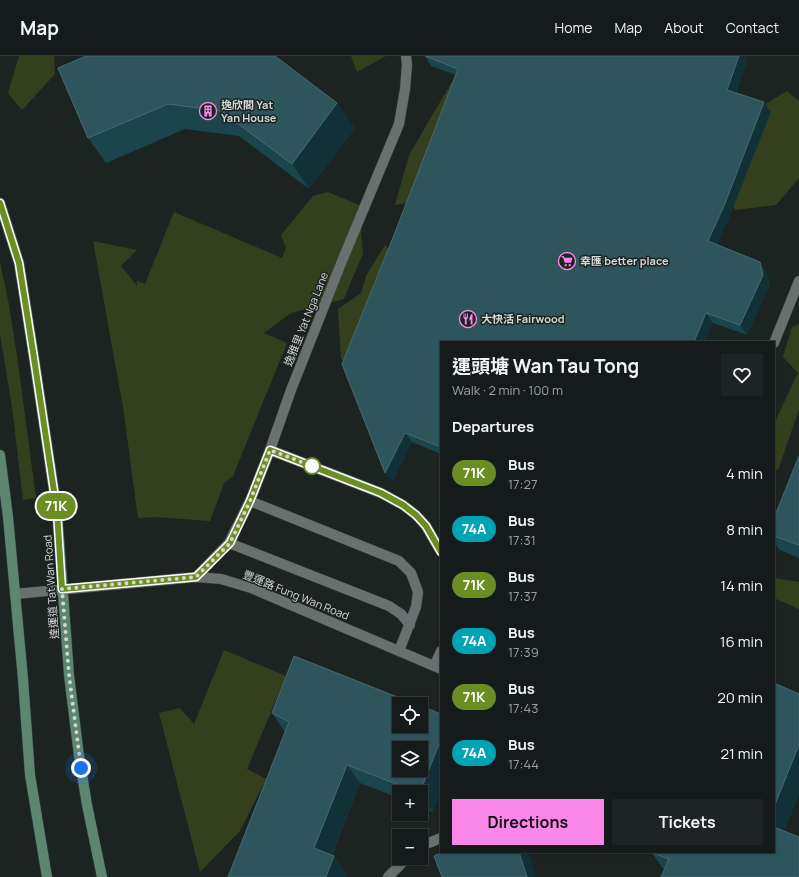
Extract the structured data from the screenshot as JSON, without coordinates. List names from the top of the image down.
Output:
{
  "streets": {
    "main road": ["達運道 Tat Wan Road"],
    "street": ["逸雅里 Yat Nga Lane", "豐運路 Fung Wan Road"]
  },
  "crossings": [
    ["逸雅里 Yat Nga Lane", "豐運路 Fung Wan Road"],
    ["達運道 Tat Wan Road", "豐運路 Fung Wan Road"]
  ],
  "places": {
    "building": ["逸欣閣 Yat Yan House"],
    "supermarket": ["幸匯 better place"],
    "restaurant": ["大快活 Fairwood"]
  },
  "lines": ["bus line 71K"],
  "page": {
    "header": "Map",
    "nav": [
      "Home",
      "Map",
      "About",
      "Contact"
    ],
    "on_map": "71K",
    "heading": [
      ["運頭塘 Wan Tau Tong", "Walk · 2 min · 100 m"],
      "Departures"
    ],
    "list": [
      {
        "mark": "71K",
        "name": "Bus",
        "note": "17:27",
        "value": "4 min"
      },
      {
        "mark": "74A",
        "name": "Bus",
        "note": "17:31",
        "value": "8 min"
      },
      {
        "mark": "71K",
        "name": "Bus",
        "note": "17:37",
        "value": "14 min"
      },
      {
        "mark": "74A",
        "name": "Bus",
        "note": "17:39",
        "value": "16 min"
      },
      {
        "mark": "71K",
        "name": "Bus",
        "note": "17:43",
        "value": "20 min"
      },
      {
        "mark": "74A",
        "name": "Bus",
        "note": "17:44",
        "value": "21 min"
      }
    ],
    "map_buttons": ["+", "−"],
    "buttons": ["Directions", "Tickets"]
  }
}
